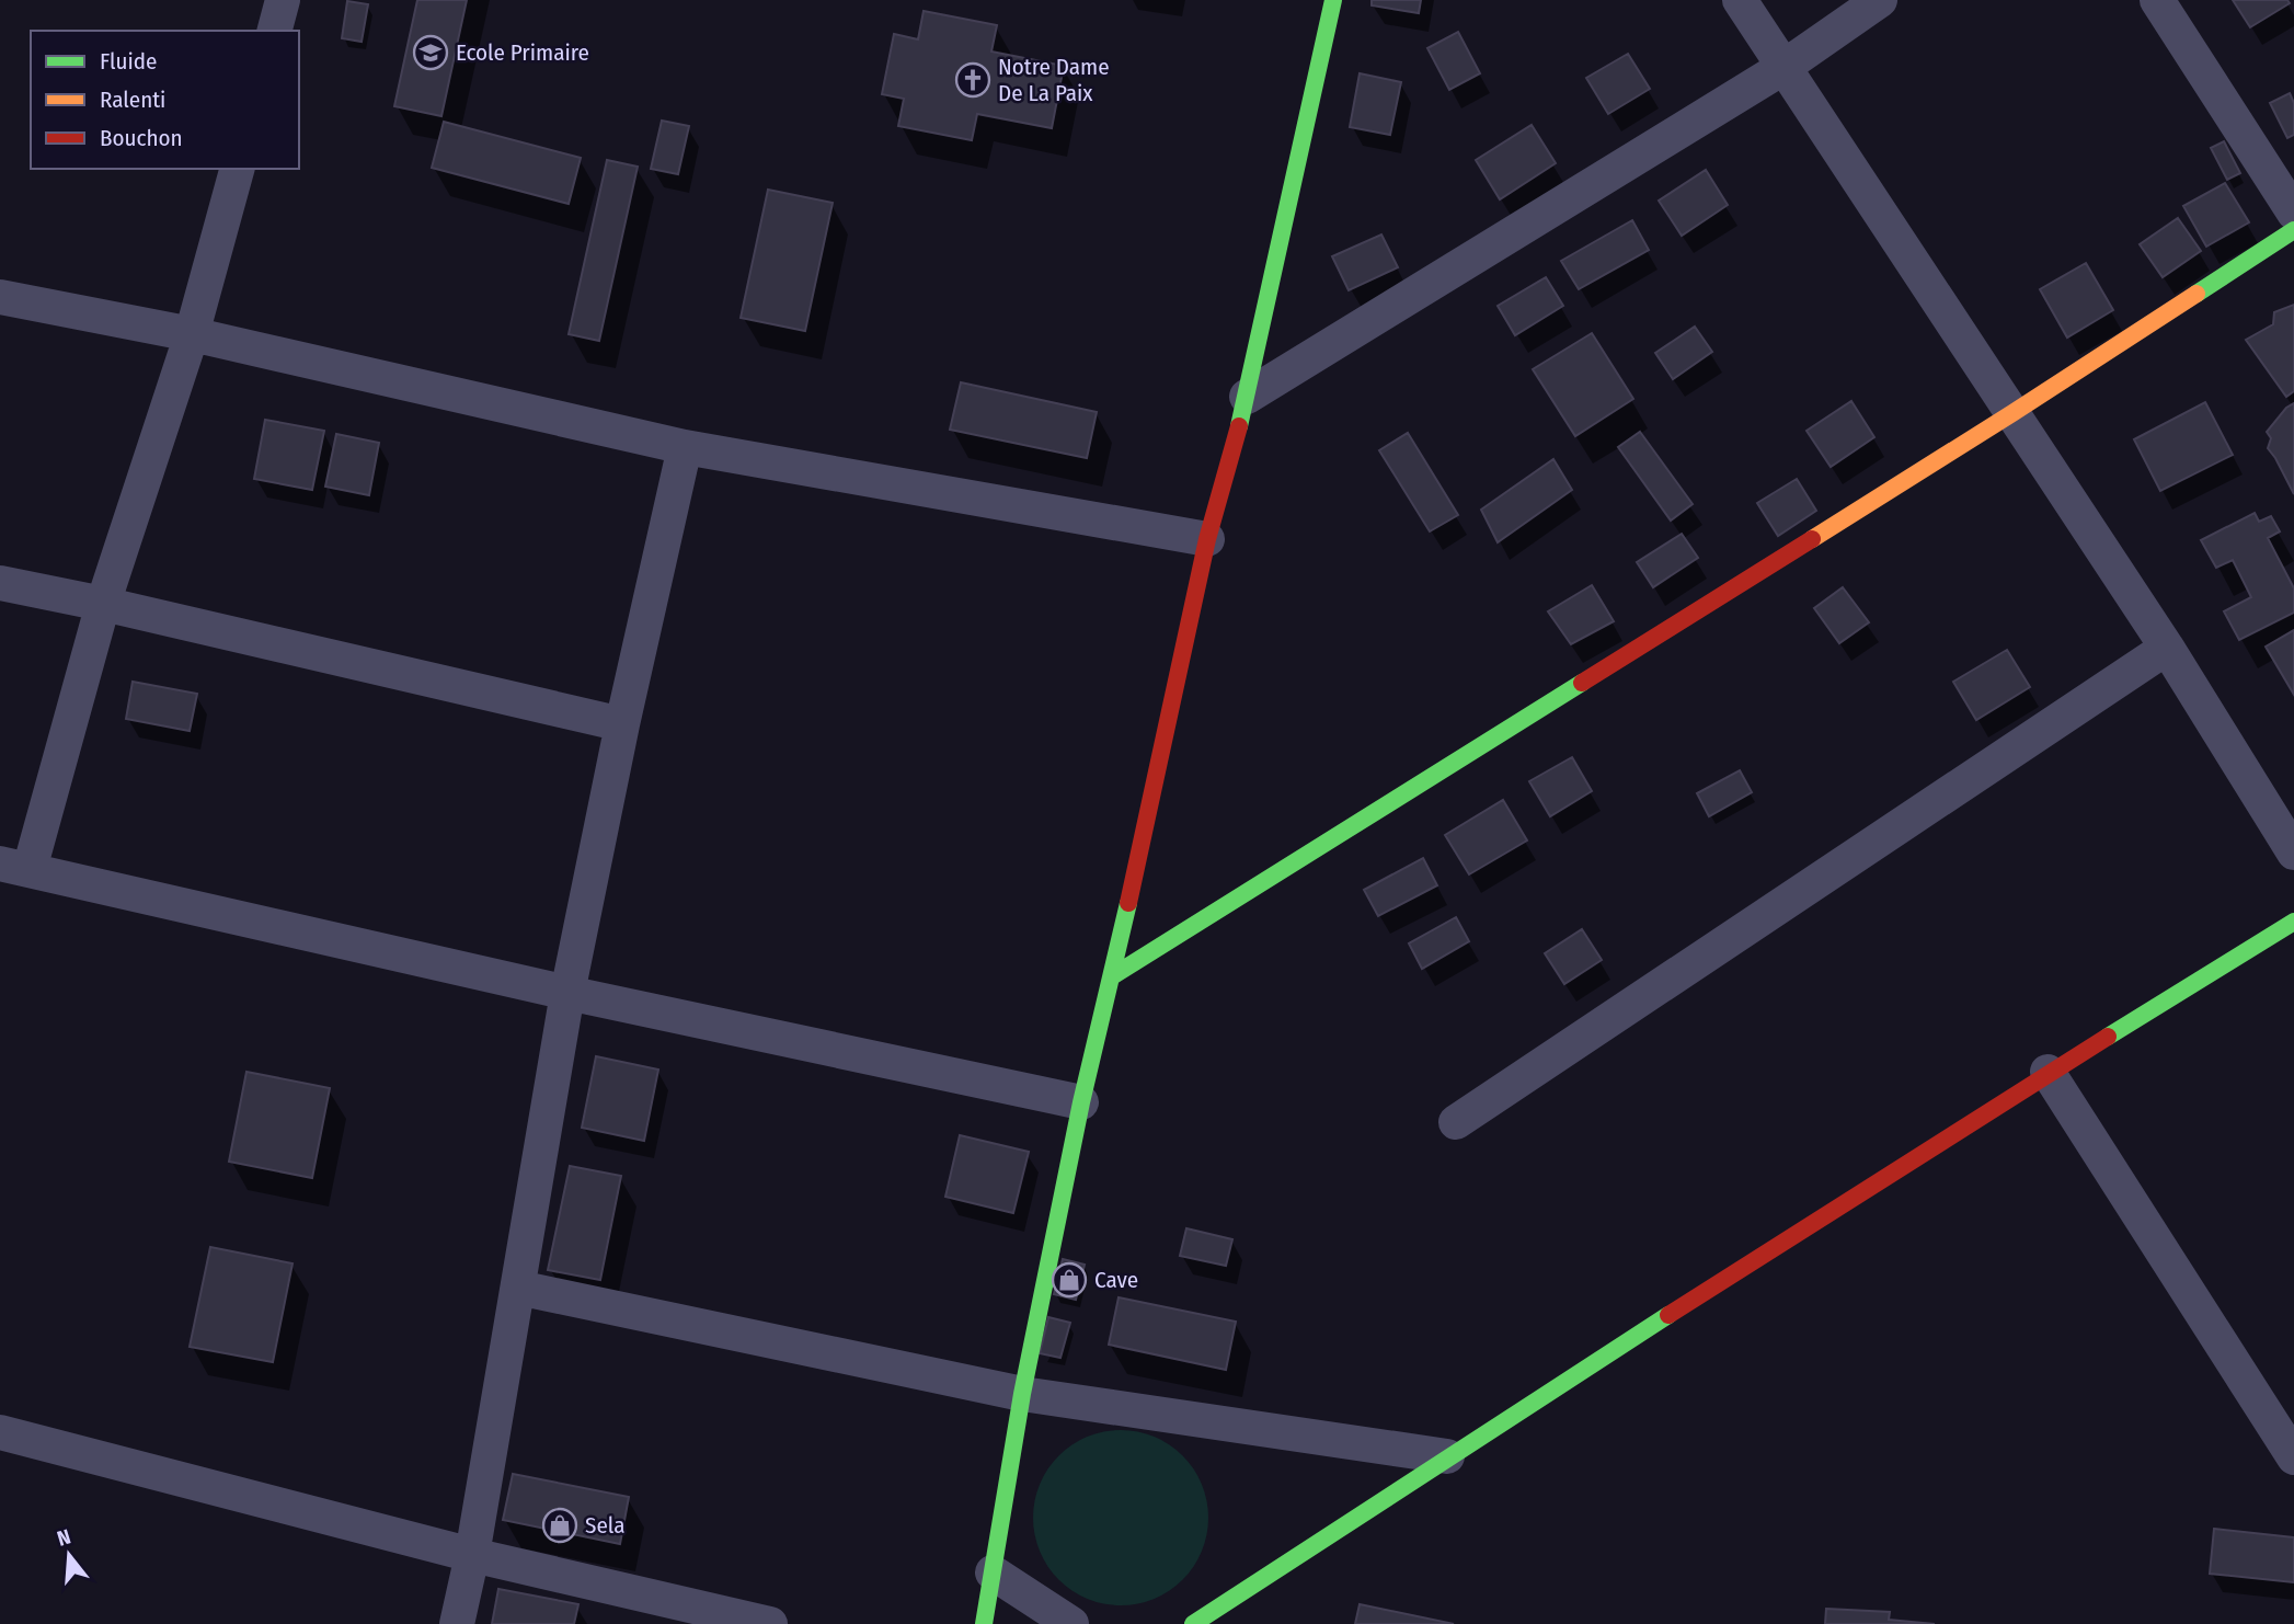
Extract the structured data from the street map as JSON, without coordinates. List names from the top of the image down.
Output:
{
  "places": {
    "school or university": ["Ecole Primaire"],
    "church": ["Notre Dame De La Paix"],
    "shop": ["Cave", "Sela"]
  },
  "legend": ["Fluide", "Ralenti", "Bouchon"],
  "north": "top"
}
